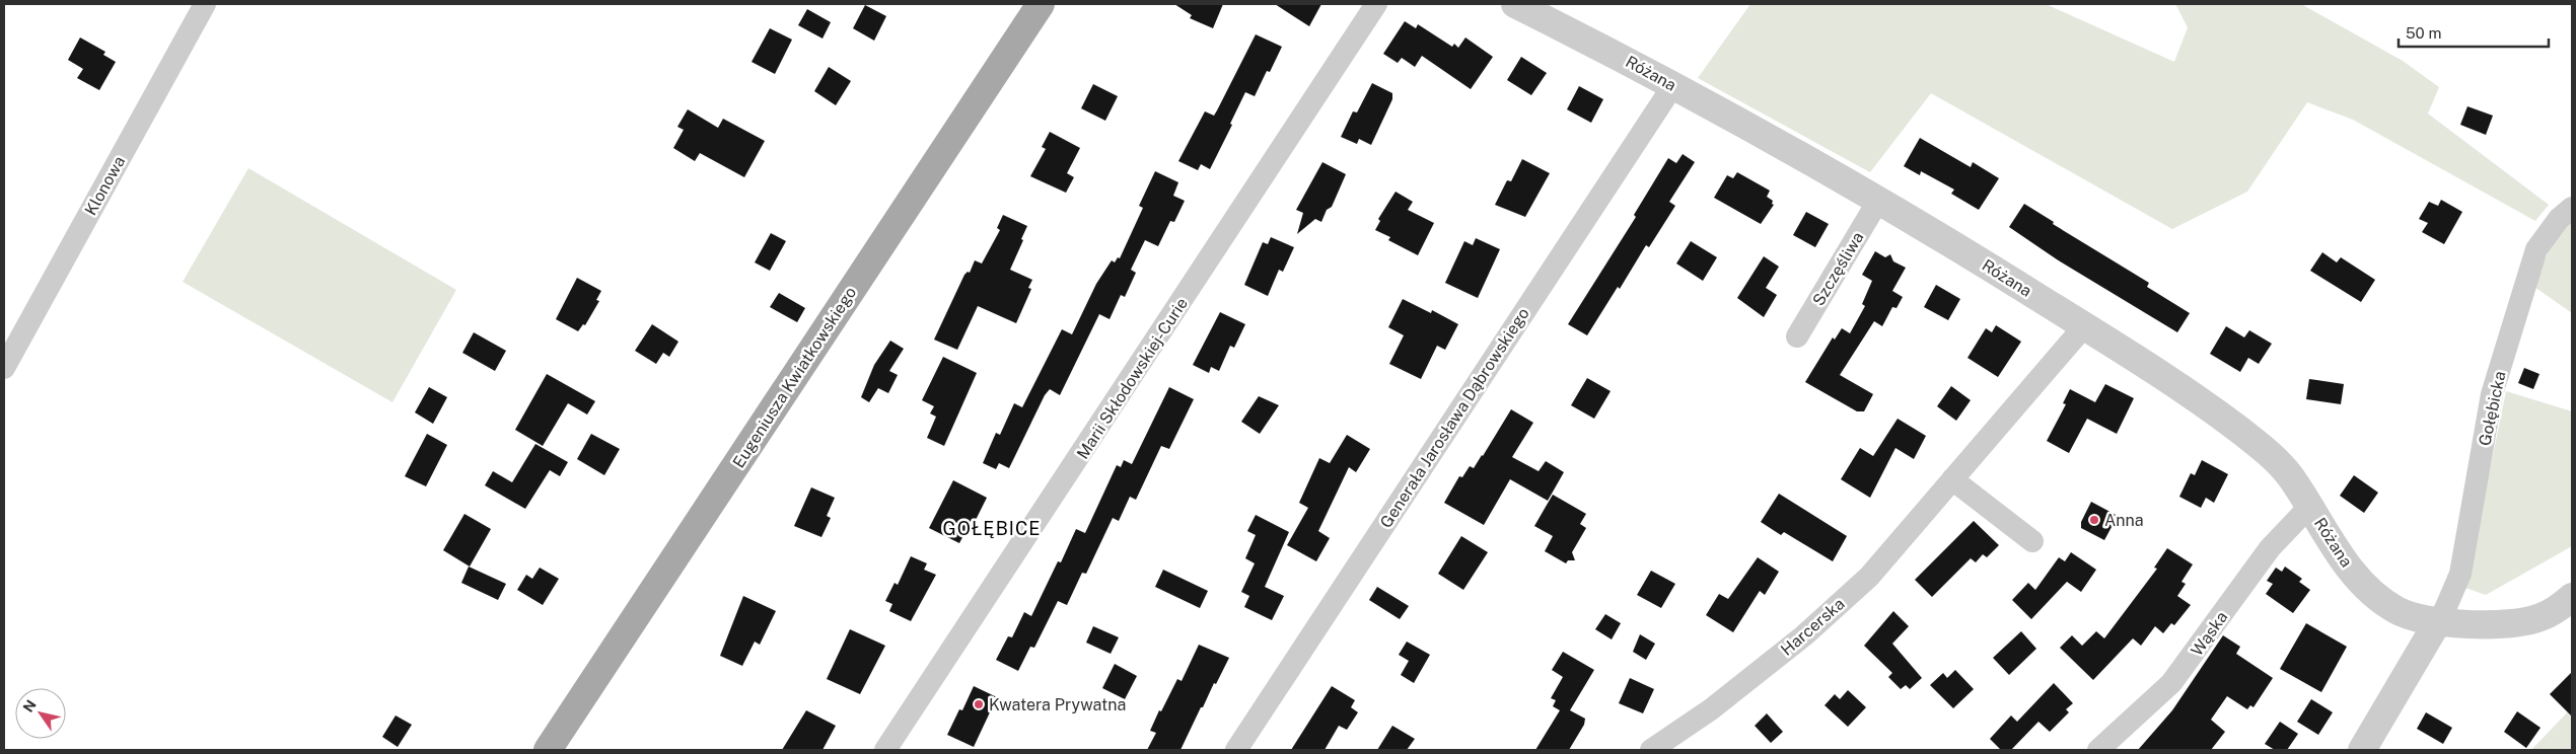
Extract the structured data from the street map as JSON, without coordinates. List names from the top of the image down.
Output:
{
  "streets": {
    "main road": ["Eugeniusza Kwiatkowskiego"],
    "street": [
      "Różana",
      "Klonowa",
      "Szczęśliwa",
      "Marii Skłodowskiej-Curie",
      "Gołębicka",
      "Generała Jarosława Dąbrowskiego",
      "Harcerska",
      "Wąska"
    ]
  },
  "crossings": [
    ["Różana", "Szczęśliwa"],
    ["Różana", "Gołębicka"],
    ["Różana", "Generała Jarosława Dąbrowskiego"],
    ["Różana", "Harcerska"],
    ["Różana", "Wąska"]
  ],
  "districts": ["GOŁĘBICE"],
  "places": ["Anna", "Kwatera Prywatna"],
  "scale_bar": "50 m",
  "north": "top left"
}
